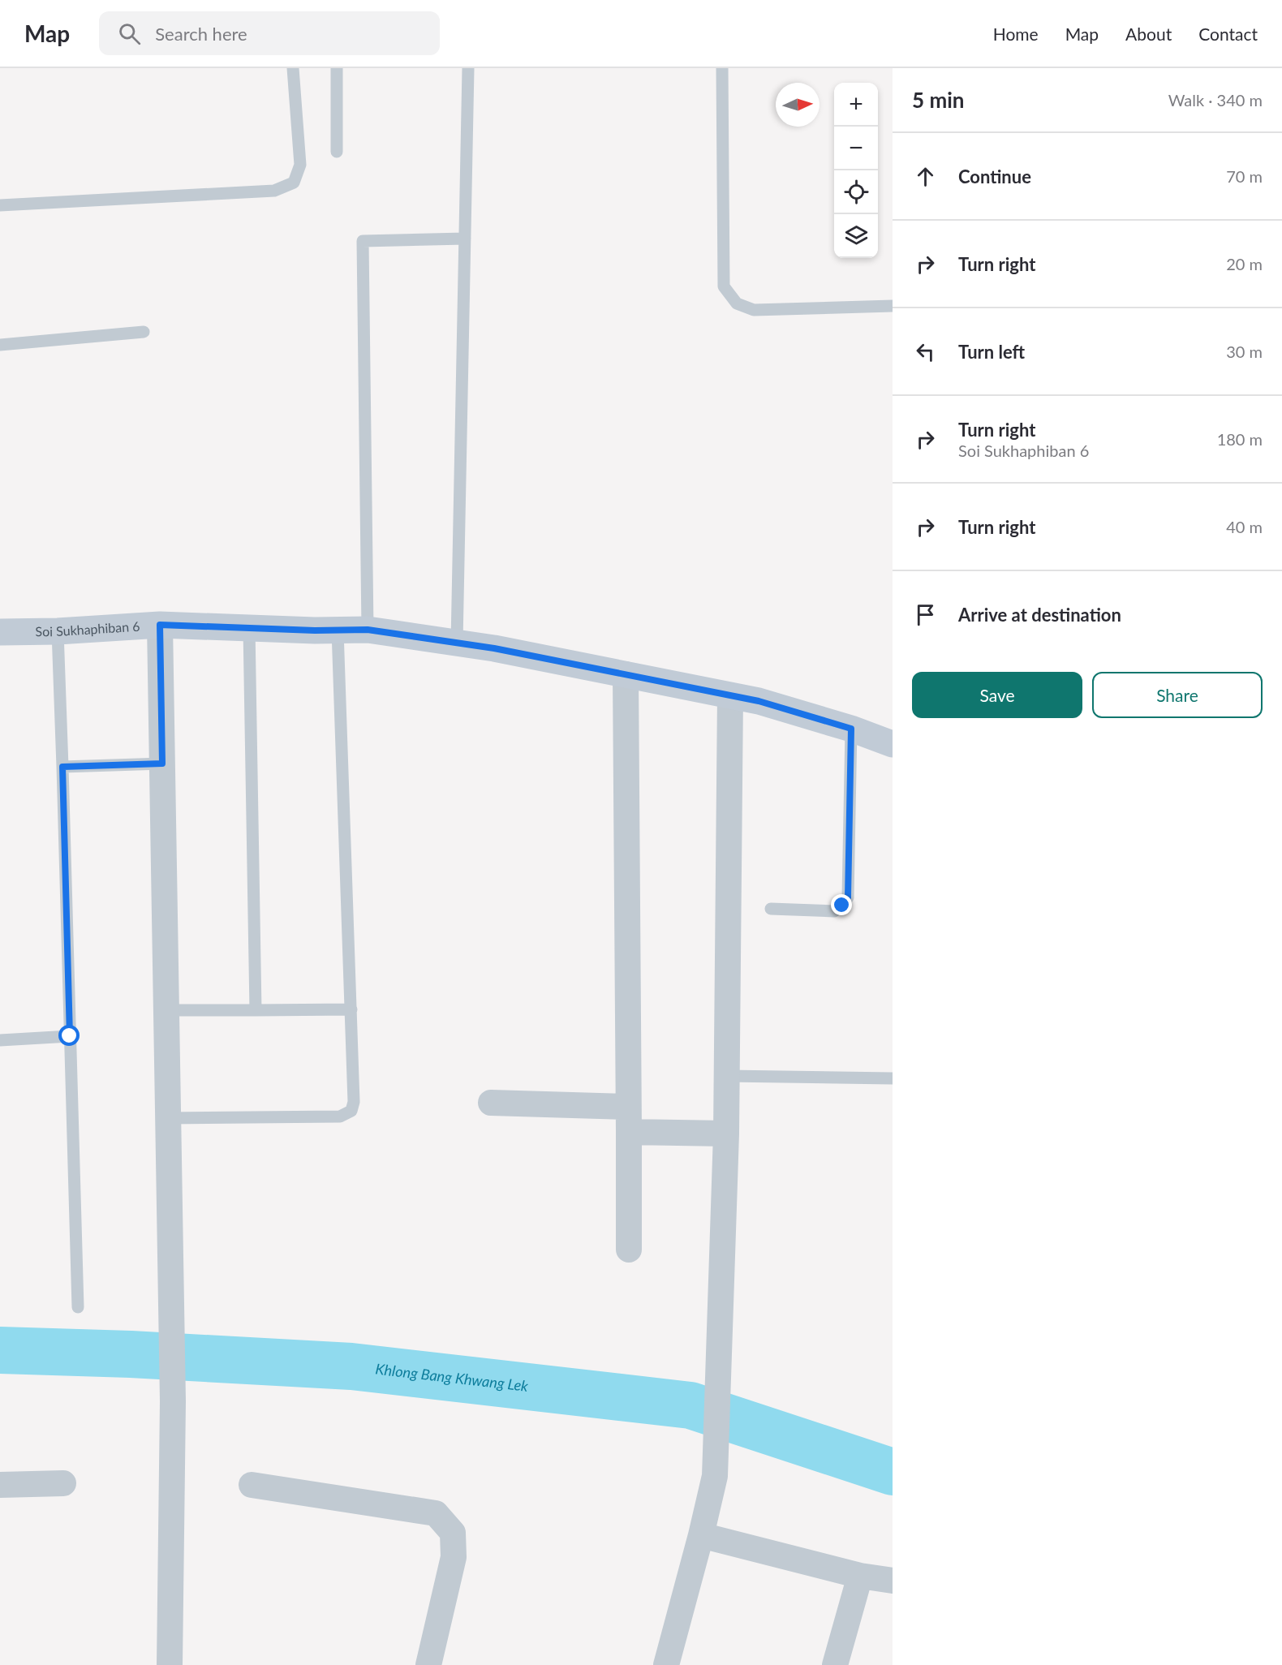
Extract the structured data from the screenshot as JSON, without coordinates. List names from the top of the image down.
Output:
{
  "streets": {
    "street": ["Soi Sukhaphiban 6"]
  },
  "water": ["Khlong Bang Khwang Lek"],
  "north": "right",
  "page": {
    "header": "Map",
    "search": "Search here",
    "nav": [
      "Home",
      "Map",
      "About",
      "Contact"
    ],
    "heading": ["5 min", "Walk · 340 m"],
    "map_buttons": ["+", "−"],
    "list": [
      ["Continue", "70 m"],
      ["Turn right", "20 m"],
      ["Turn left", "30 m"],
      ["Turn right", "Soi Sukhaphiban 6", "180 m"],
      ["Turn right", "40 m"],
      "Arrive at destination"
    ],
    "buttons": ["Save", "Share"]
  }
}
